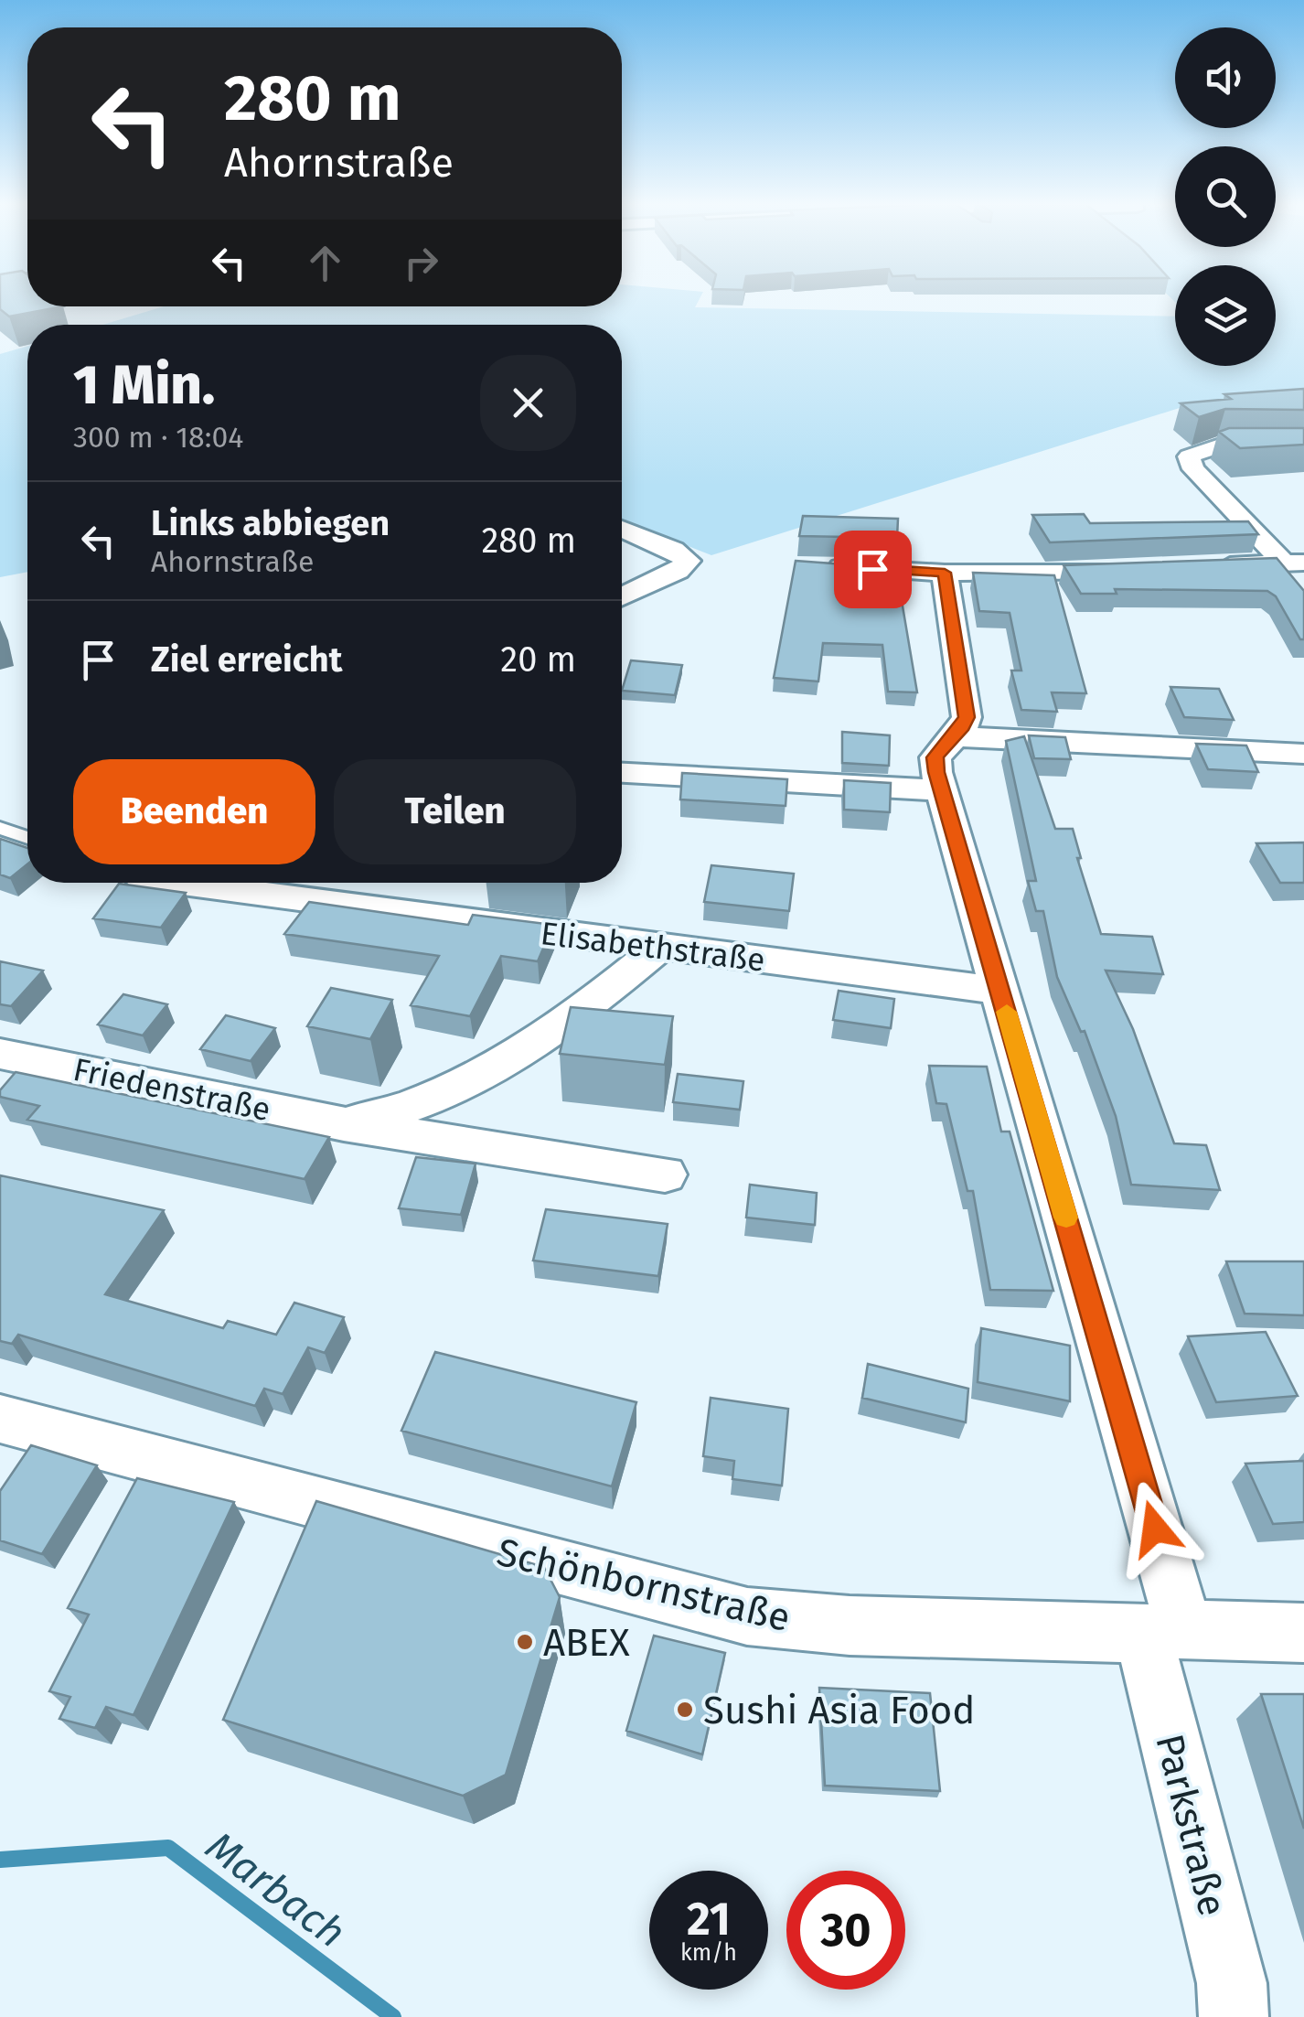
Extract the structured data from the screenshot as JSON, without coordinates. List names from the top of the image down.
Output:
{
  "streets": {
    "street": [
      "Elisabethstraße",
      "Friedenstraße",
      "Schönbornstraße",
      "Parkstraße"
    ]
  },
  "crossings": [
    ["Elisabethstraße", "Friedenstraße"],
    ["Elisabethstraße", "Parkstraße"],
    ["Schönbornstraße", "Parkstraße"]
  ],
  "water": ["Marbach"],
  "places": ["ABEX", "Sushi Asia Food"],
  "page": {
    "turn": ["280 m", "Ahornstraße"],
    "heading": ["1 Min.", "300 m · 18:04"],
    "list": [
      {
        "name": "Links abbiegen",
        "note": "Ahornstraße",
        "value": "280 m"
      },
      {
        "name": "Ziel erreicht",
        "value": "20 m"
      }
    ],
    "buttons": ["Beenden", "Teilen"],
    "speed": "21 km/h",
    "limit": "30"
  }
}
